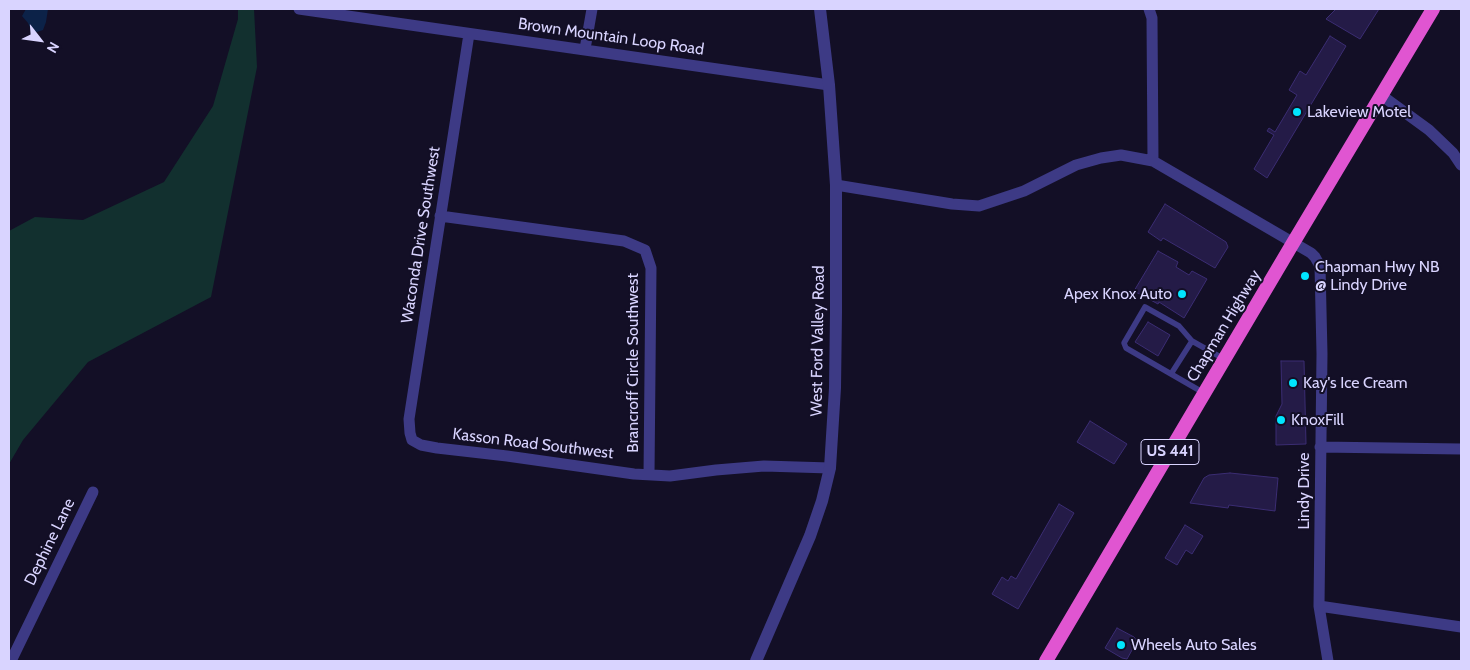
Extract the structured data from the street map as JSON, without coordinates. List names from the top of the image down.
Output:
{
  "streets": {
    "highway": ["Chapman Highway", "US 441"],
    "street": [
      "Brown Mountain Loop Road",
      "Waconda Drive Southwest",
      "West Ford Valley Road",
      "Brancroff Circle Southwest",
      "Kasson Road Southwest",
      "Lindy Drive",
      "Dephine Lane"
    ]
  },
  "crossings": [
    ["Brown Mountain Loop Road", "Waconda Drive Southwest"],
    ["Brown Mountain Loop Road", "West Ford Valley Road"],
    ["Waconda Drive Southwest", "Brancroff Circle Southwest"],
    ["Waconda Drive Southwest", "Kasson Road Southwest"],
    ["Chapman Highway", "Lindy Drive"],
    ["West Ford Valley Road", "Kasson Road Southwest"],
    ["Brancroff Circle Southwest", "Kasson Road Southwest"]
  ],
  "places": [
    "Lakeview Motel",
    "Chapman Hwy NB @ Lindy Drive",
    "Apex Knox Auto",
    "Kay's Ice Cream",
    "KnoxFill",
    "Wheels Auto Sales"
  ],
  "north": "bottom right"
}
